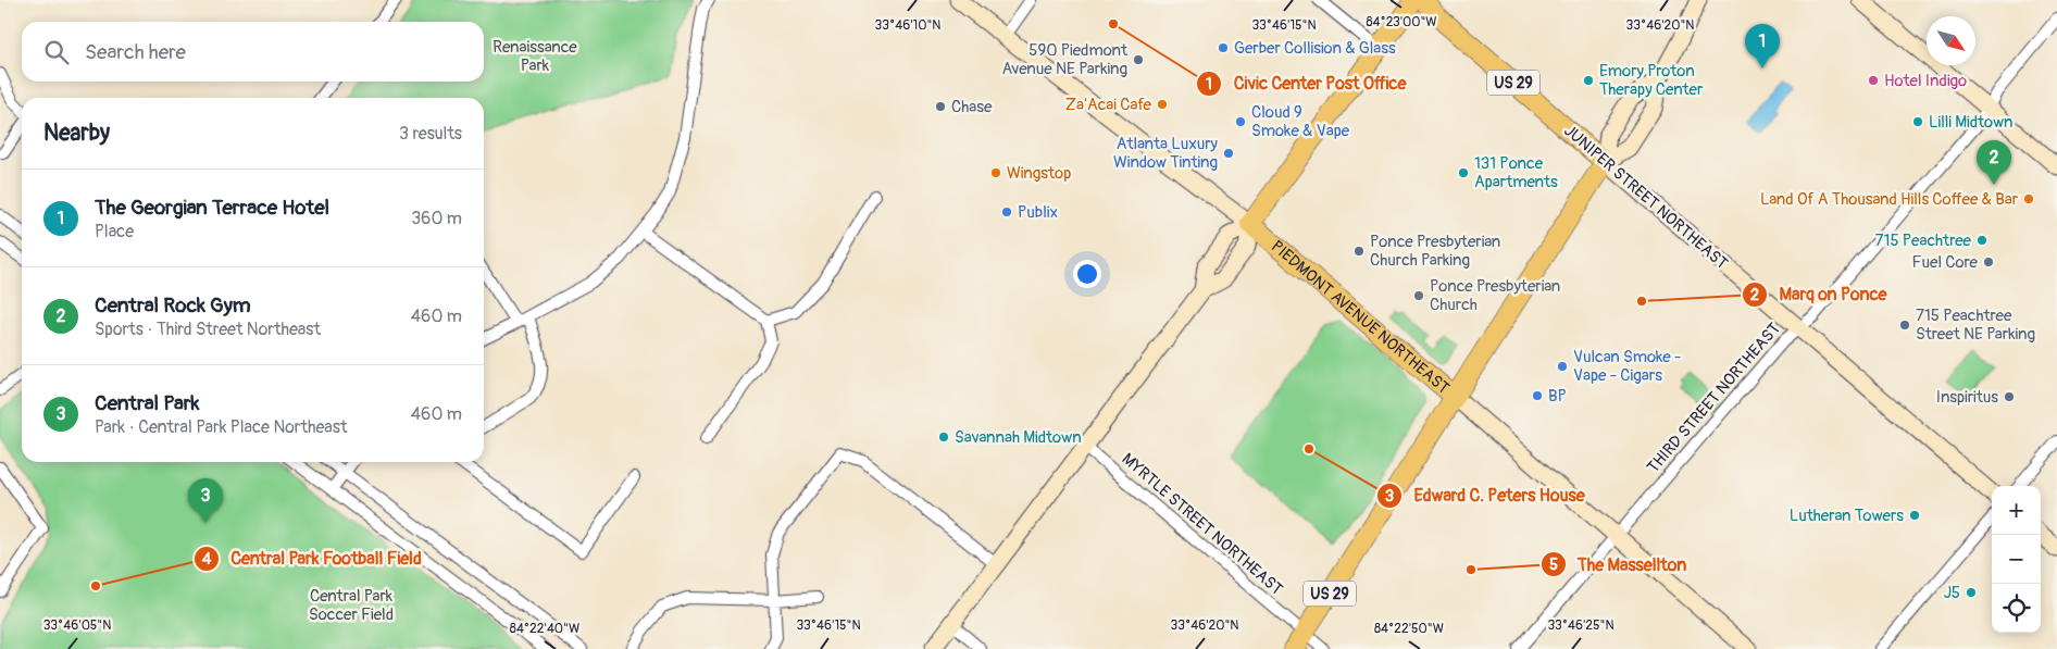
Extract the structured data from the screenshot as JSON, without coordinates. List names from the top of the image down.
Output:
{
  "streets": {
    "highway": ["US 29", "JUNIPER STREET NORTHEAST", "PIEDMONT AVENUE NORTHEAST"],
    "street": ["THIRD STREET NORTHEAST", "MYRTLE STREET NORTHEAST"]
  },
  "crossings": [
    ["US 29", "JUNIPER STREET NORTHEAST"],
    ["US 29", "PIEDMONT AVENUE NORTHEAST"],
    ["US 29", "MYRTLE STREET NORTHEAST"],
    ["JUNIPER STREET NORTHEAST", "THIRD STREET NORTHEAST"],
    ["PIEDMONT AVENUE NORTHEAST", "THIRD STREET NORTHEAST"]
  ],
  "parks": ["Renaissance Park", "Central Park Soccer Field"],
  "places": [
    "Civic Center Post Office",
    "Gerber Collision & Glass",
    "590 Piedmont Avenue NE Parking",
    "Emory Proton Therapy Center",
    "Hotel Indigo",
    "Za'Acai Cafe",
    "Chase",
    "Cloud 9 Smoke & Vape",
    "Lilli Midtown",
    "Atlanta Luxury Window Tinting",
    "Wingstop",
    "131 Ponce Apartments",
    "Land Of A Thousand Hills Coffee & Bar",
    "Publix",
    "715 Peachtree",
    "Ponce Presbyterian Church Parking",
    "Fuel Core",
    "Ponce Presbyterian Church",
    "Marq on Ponce",
    "715 Peachtree Street NE Parking",
    "Vulcan Smoke - Vape - Cigars",
    "BP",
    "Inspiritus",
    "Savannah Midtown",
    "Edward C. Peters House",
    "Lutheran Towers",
    "The Massellton",
    "Central Park Football Field",
    "J5"
  ],
  "north": "bottom right",
  "page": {
    "search": "Search here",
    "pins": ["1", "2", "3"],
    "heading": ["Nearby", "3 results"],
    "list": [
      {
        "mark": "1",
        "name": "The Georgian Terrace Hotel",
        "note": "Place",
        "value": "360 m"
      },
      {
        "mark": "2",
        "name": "Central Rock Gym",
        "note": "Sports · Third Street Northeast",
        "value": "460 m"
      },
      {
        "mark": "3",
        "name": "Central Park",
        "note": "Park · Central Park Place Northeast",
        "value": "460 m"
      }
    ],
    "map_buttons": ["+", "−"]
  },
  "coordinates": [
    "84°23'00\"W",
    "33°46'10\"N",
    "33°46'15\"N",
    "33°46'20\"N",
    "33°46'05\"N",
    "33°46'25\"N",
    "84°22'40\"W",
    "84°22'50\"W"
  ]
}
